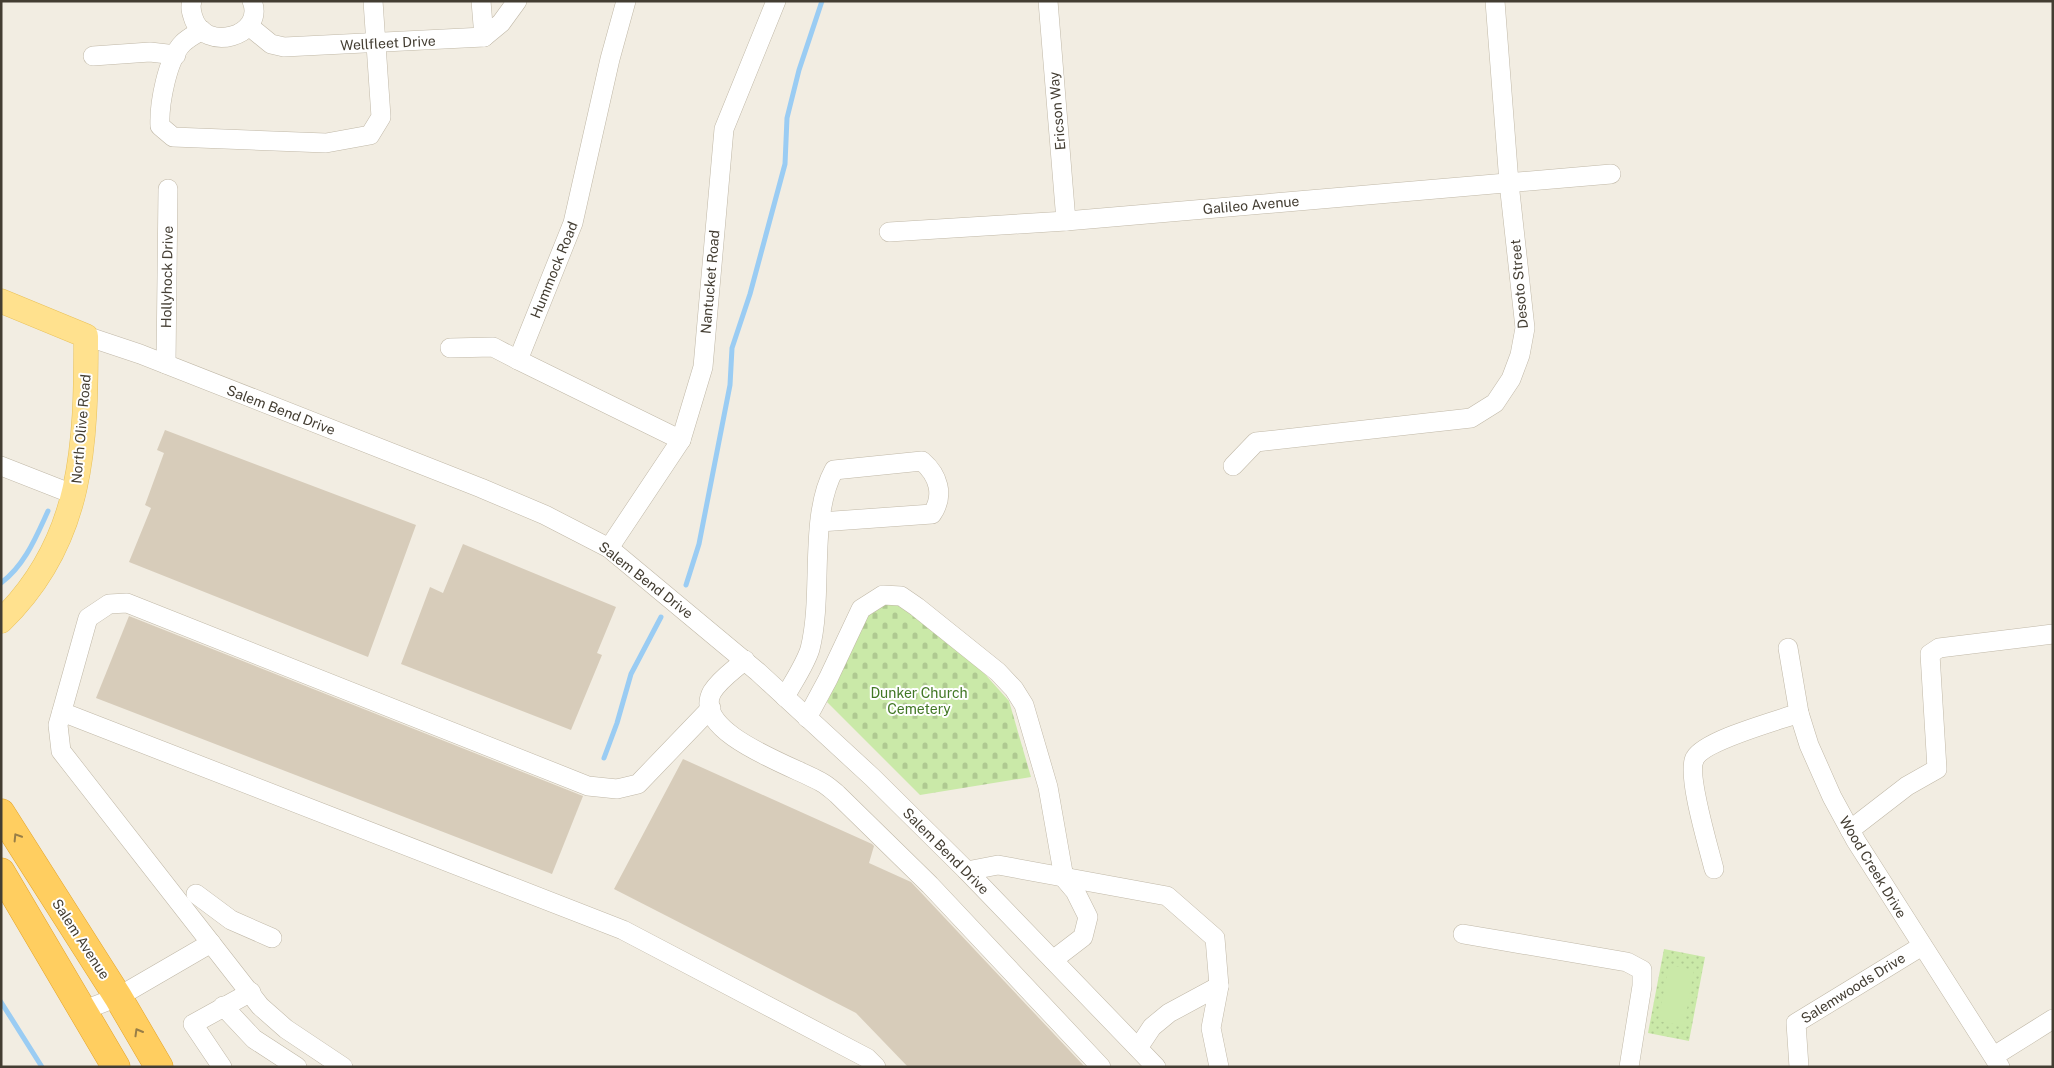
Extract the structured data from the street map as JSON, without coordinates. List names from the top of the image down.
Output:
{
  "streets": {
    "highway": ["Salem Avenue"],
    "main road": ["Salem Bend Drive", "North Olive Road"],
    "street": [
      "Wellfleet Drive",
      "Ericson Way",
      "Galileo Avenue",
      "Hummock Road",
      "Hollyhock Drive",
      "Nantucket Road",
      "Desoto Street",
      "Wood Creek Drive",
      "Salemwoods Drive"
    ]
  },
  "crossings": [
    ["Ericson Way", "Galileo Avenue"],
    ["Galileo Avenue", "Desoto Street"],
    ["Hollyhock Drive", "Salem Bend Drive"],
    ["Nantucket Road", "Salem Bend Drive"],
    ["Salem Bend Drive", "North Olive Road"],
    ["Wood Creek Drive", "Salemwoods Drive"]
  ],
  "parks": ["Dunker Church Cemetery"]
}
